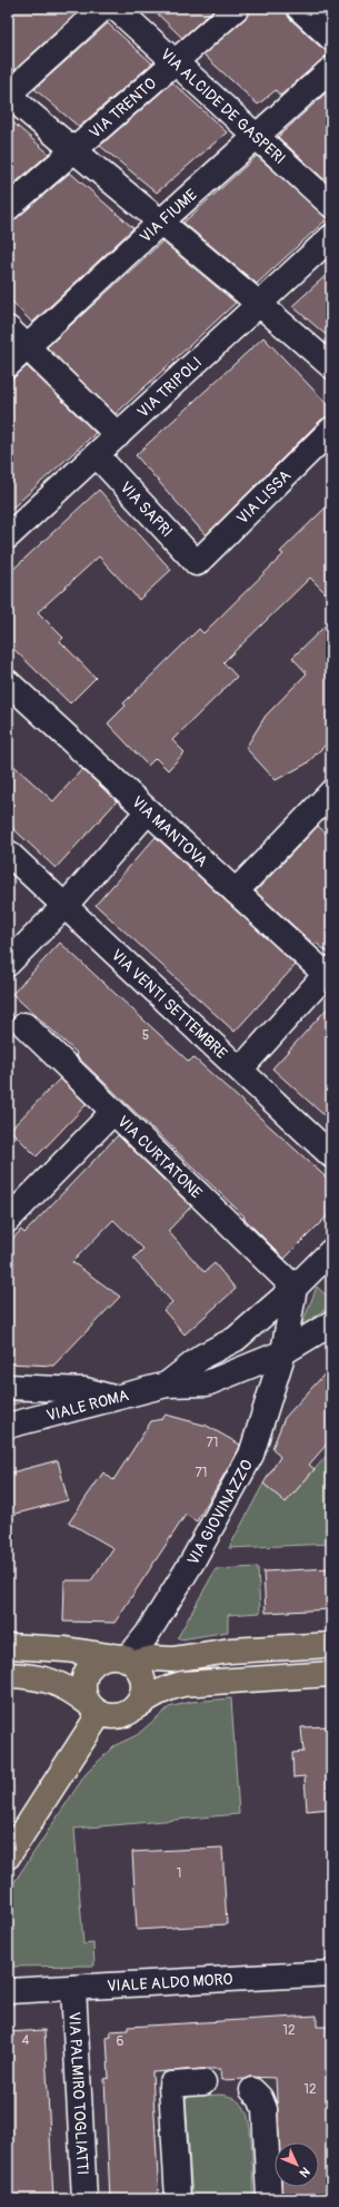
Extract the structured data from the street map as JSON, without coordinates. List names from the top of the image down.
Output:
{
  "streets": {
    "street": [
      "VIA ALCIDE DE GASPERI",
      "VIA TRENTO",
      "VIA FIUME",
      "VIA TRIPOLI",
      "VIA LISSA",
      "VIA SAPRI",
      "VIA MANTOVA",
      "VIA VENTI SETTEMBRE",
      "VIA CURTATONE",
      "VIALE ROMA",
      "VIA GIOVINAZZO",
      "VIALE ALDO MORO",
      "VIA PALMIRO TOGLIATTI"
    ]
  },
  "crossings": [
    ["VIA ALCIDE DE GASPERI", "VIA TRENTO"],
    ["VIA ALCIDE DE GASPERI", "VIA FIUME"],
    ["VIA TRIPOLI", "VIA SAPRI"],
    ["VIA LISSA", "VIA SAPRI"],
    ["VIA CURTATONE", "VIALE ROMA"],
    ["VIALE ROMA", "VIA GIOVINAZZO"],
    ["VIALE ALDO MORO", "VIA PALMIRO TOGLIATTI"]
  ],
  "house_numbers": [
    "5",
    "71",
    "71",
    "1",
    "12",
    "4",
    "6",
    "12"
  ],
  "north": "bottom right"
}
